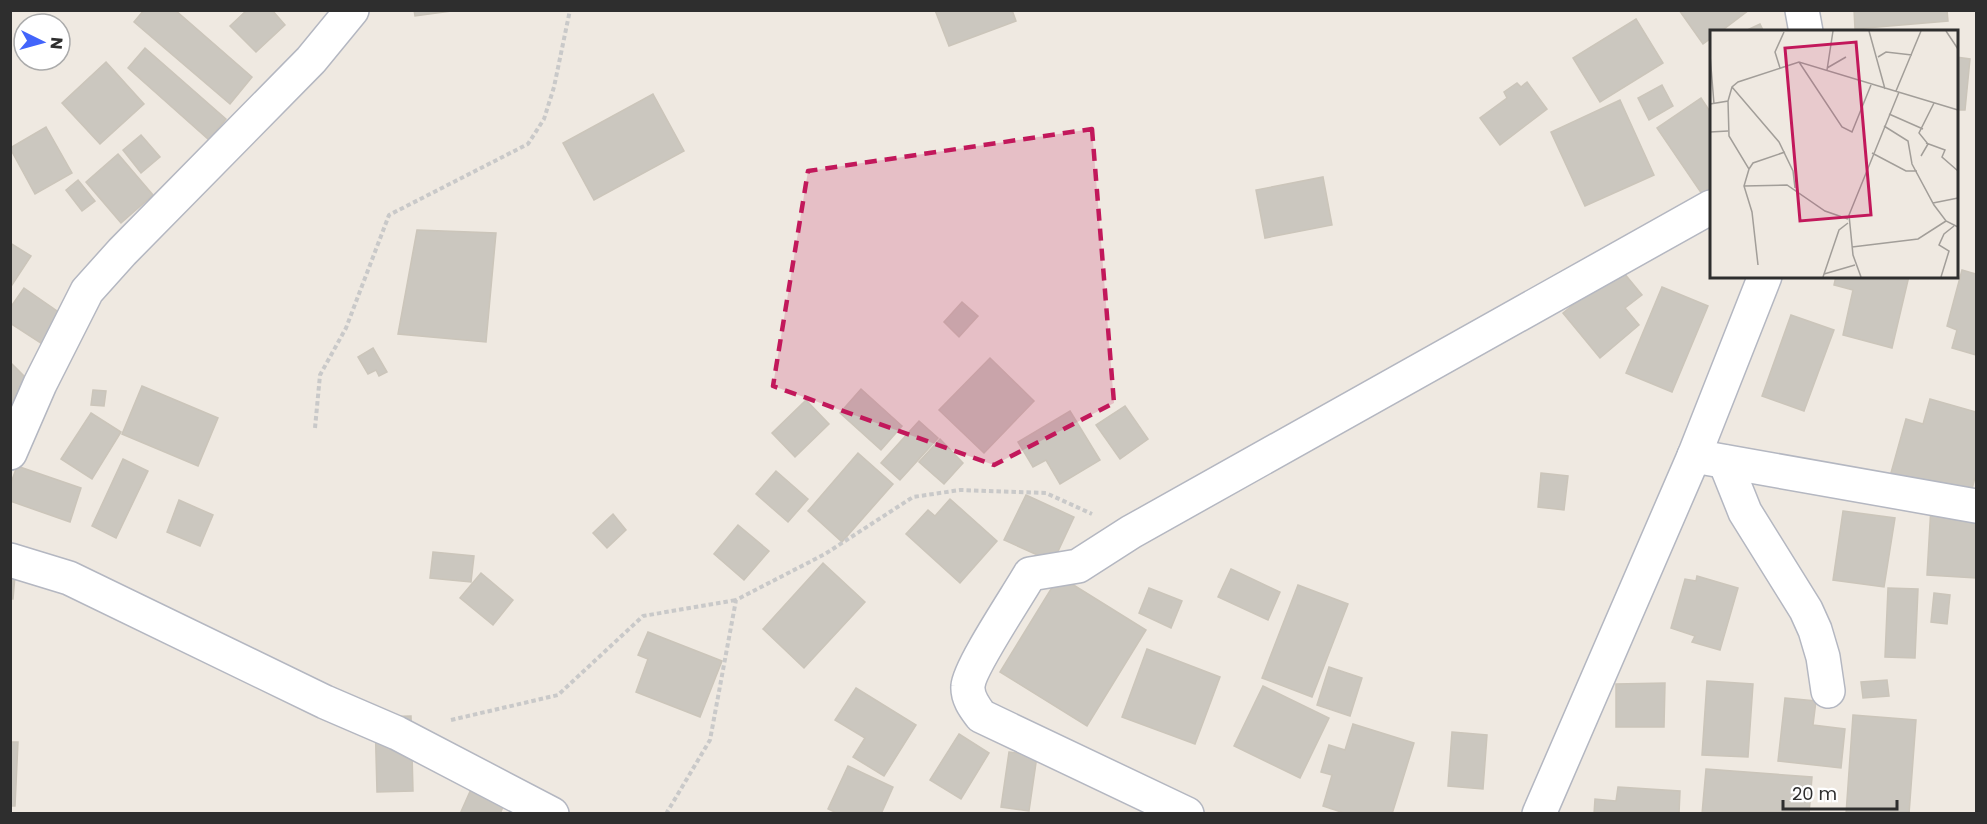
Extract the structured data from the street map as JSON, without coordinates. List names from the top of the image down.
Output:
{
  "scale_bar": "20 m",
  "north": "right"
}
